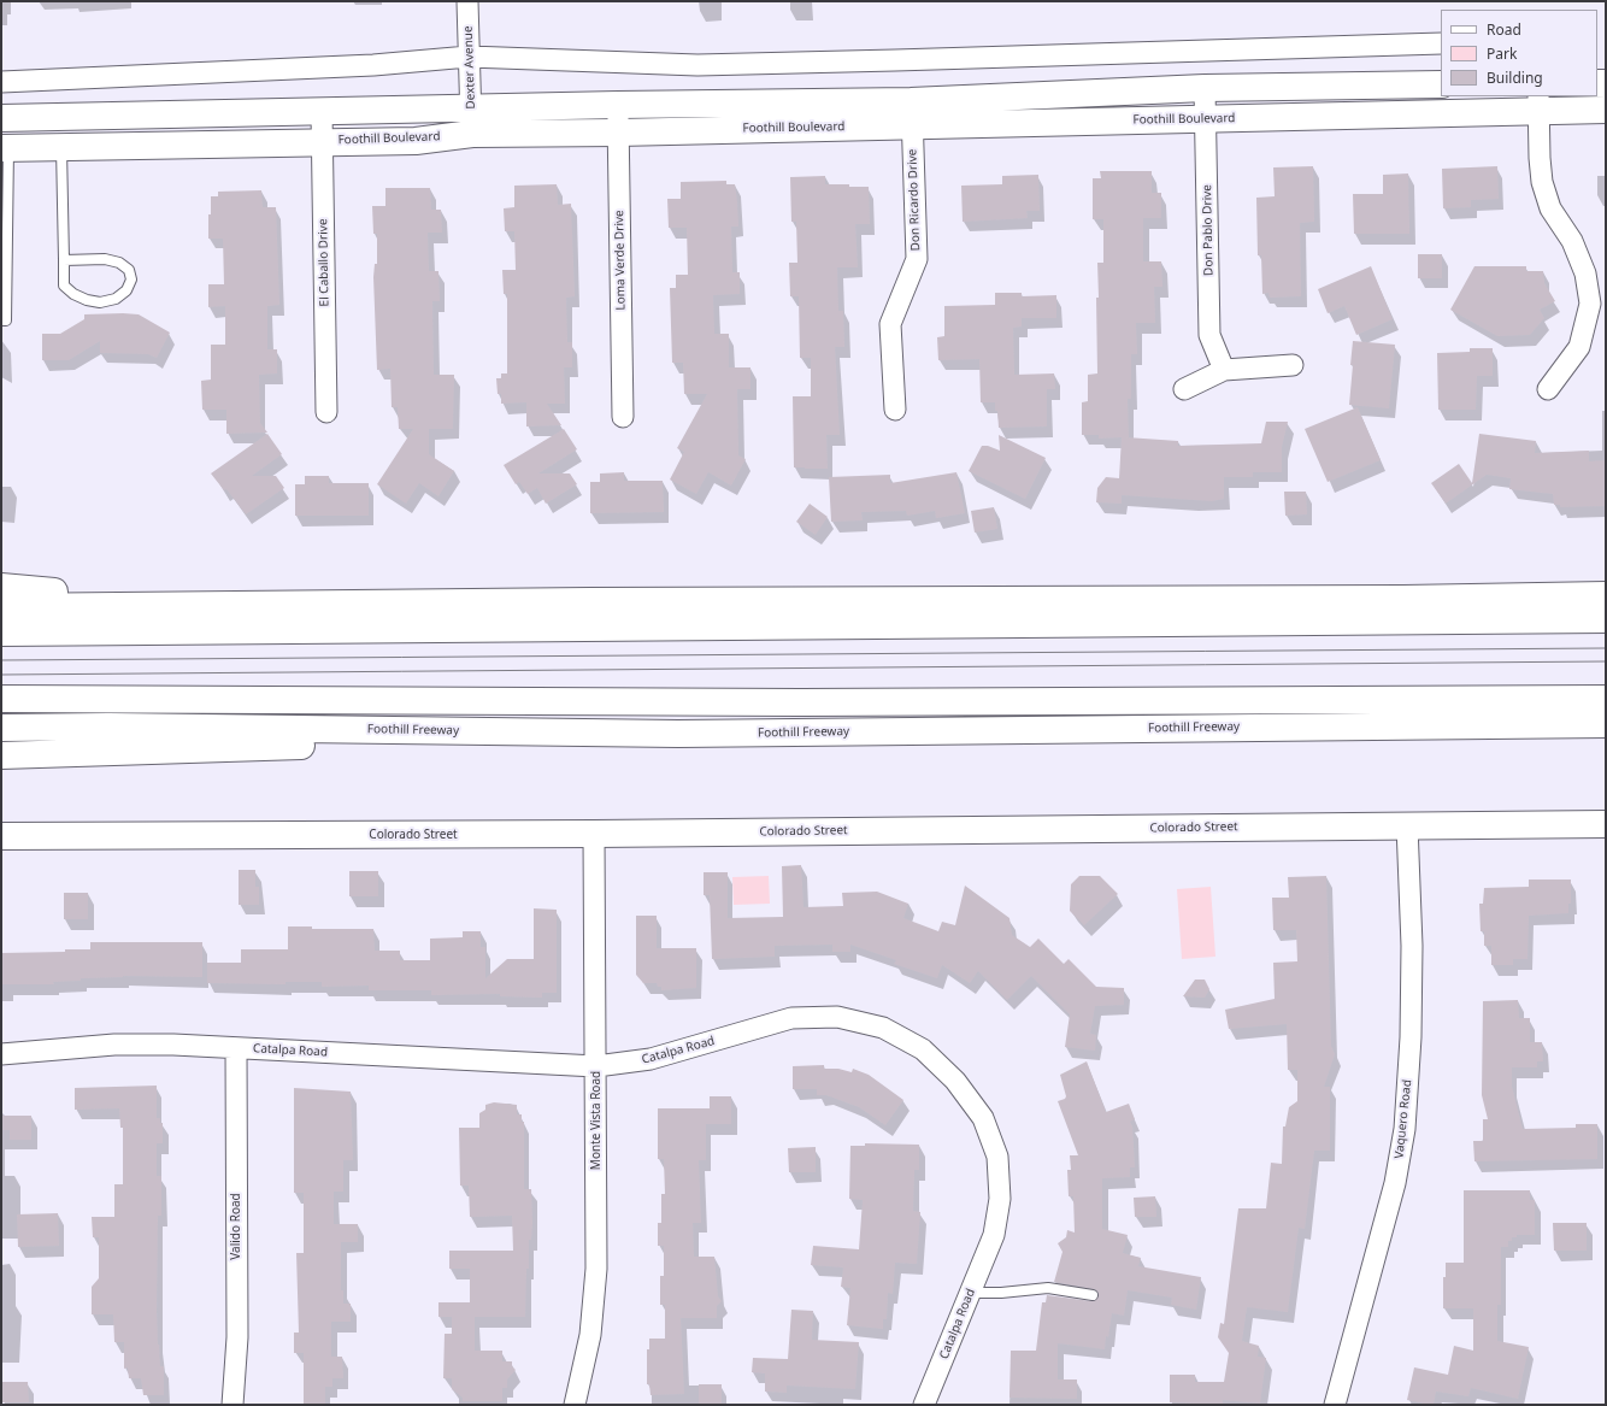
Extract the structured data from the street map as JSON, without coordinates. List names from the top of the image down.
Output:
{
  "streets": {
    "main road": ["Foothill Boulevard", "Foothill Freeway", "Colorado Street"],
    "street": [
      "Dexter Avenue",
      "Don Ricardo Drive",
      "Don Pablo Drive",
      "Loma Verde Drive",
      "El Caballo Drive",
      "Catalpa Road",
      "Vaquero Road",
      "Monte Vista Road",
      "Valido Road"
    ]
  },
  "crossings": [
    ["Dexter Avenue", "Foothill Boulevard"],
    ["Foothill Boulevard", "Don Ricardo Drive"],
    ["Foothill Boulevard", "Don Pablo Drive"],
    ["Foothill Boulevard", "Loma Verde Drive"],
    ["Foothill Boulevard", "El Caballo Drive"],
    ["Colorado Street", "Vaquero Road"],
    ["Colorado Street", "Monte Vista Road"],
    ["Catalpa Road", "Monte Vista Road"],
    ["Catalpa Road", "Valido Road"]
  ],
  "legend": ["Road", "Park", "Building"]
}
